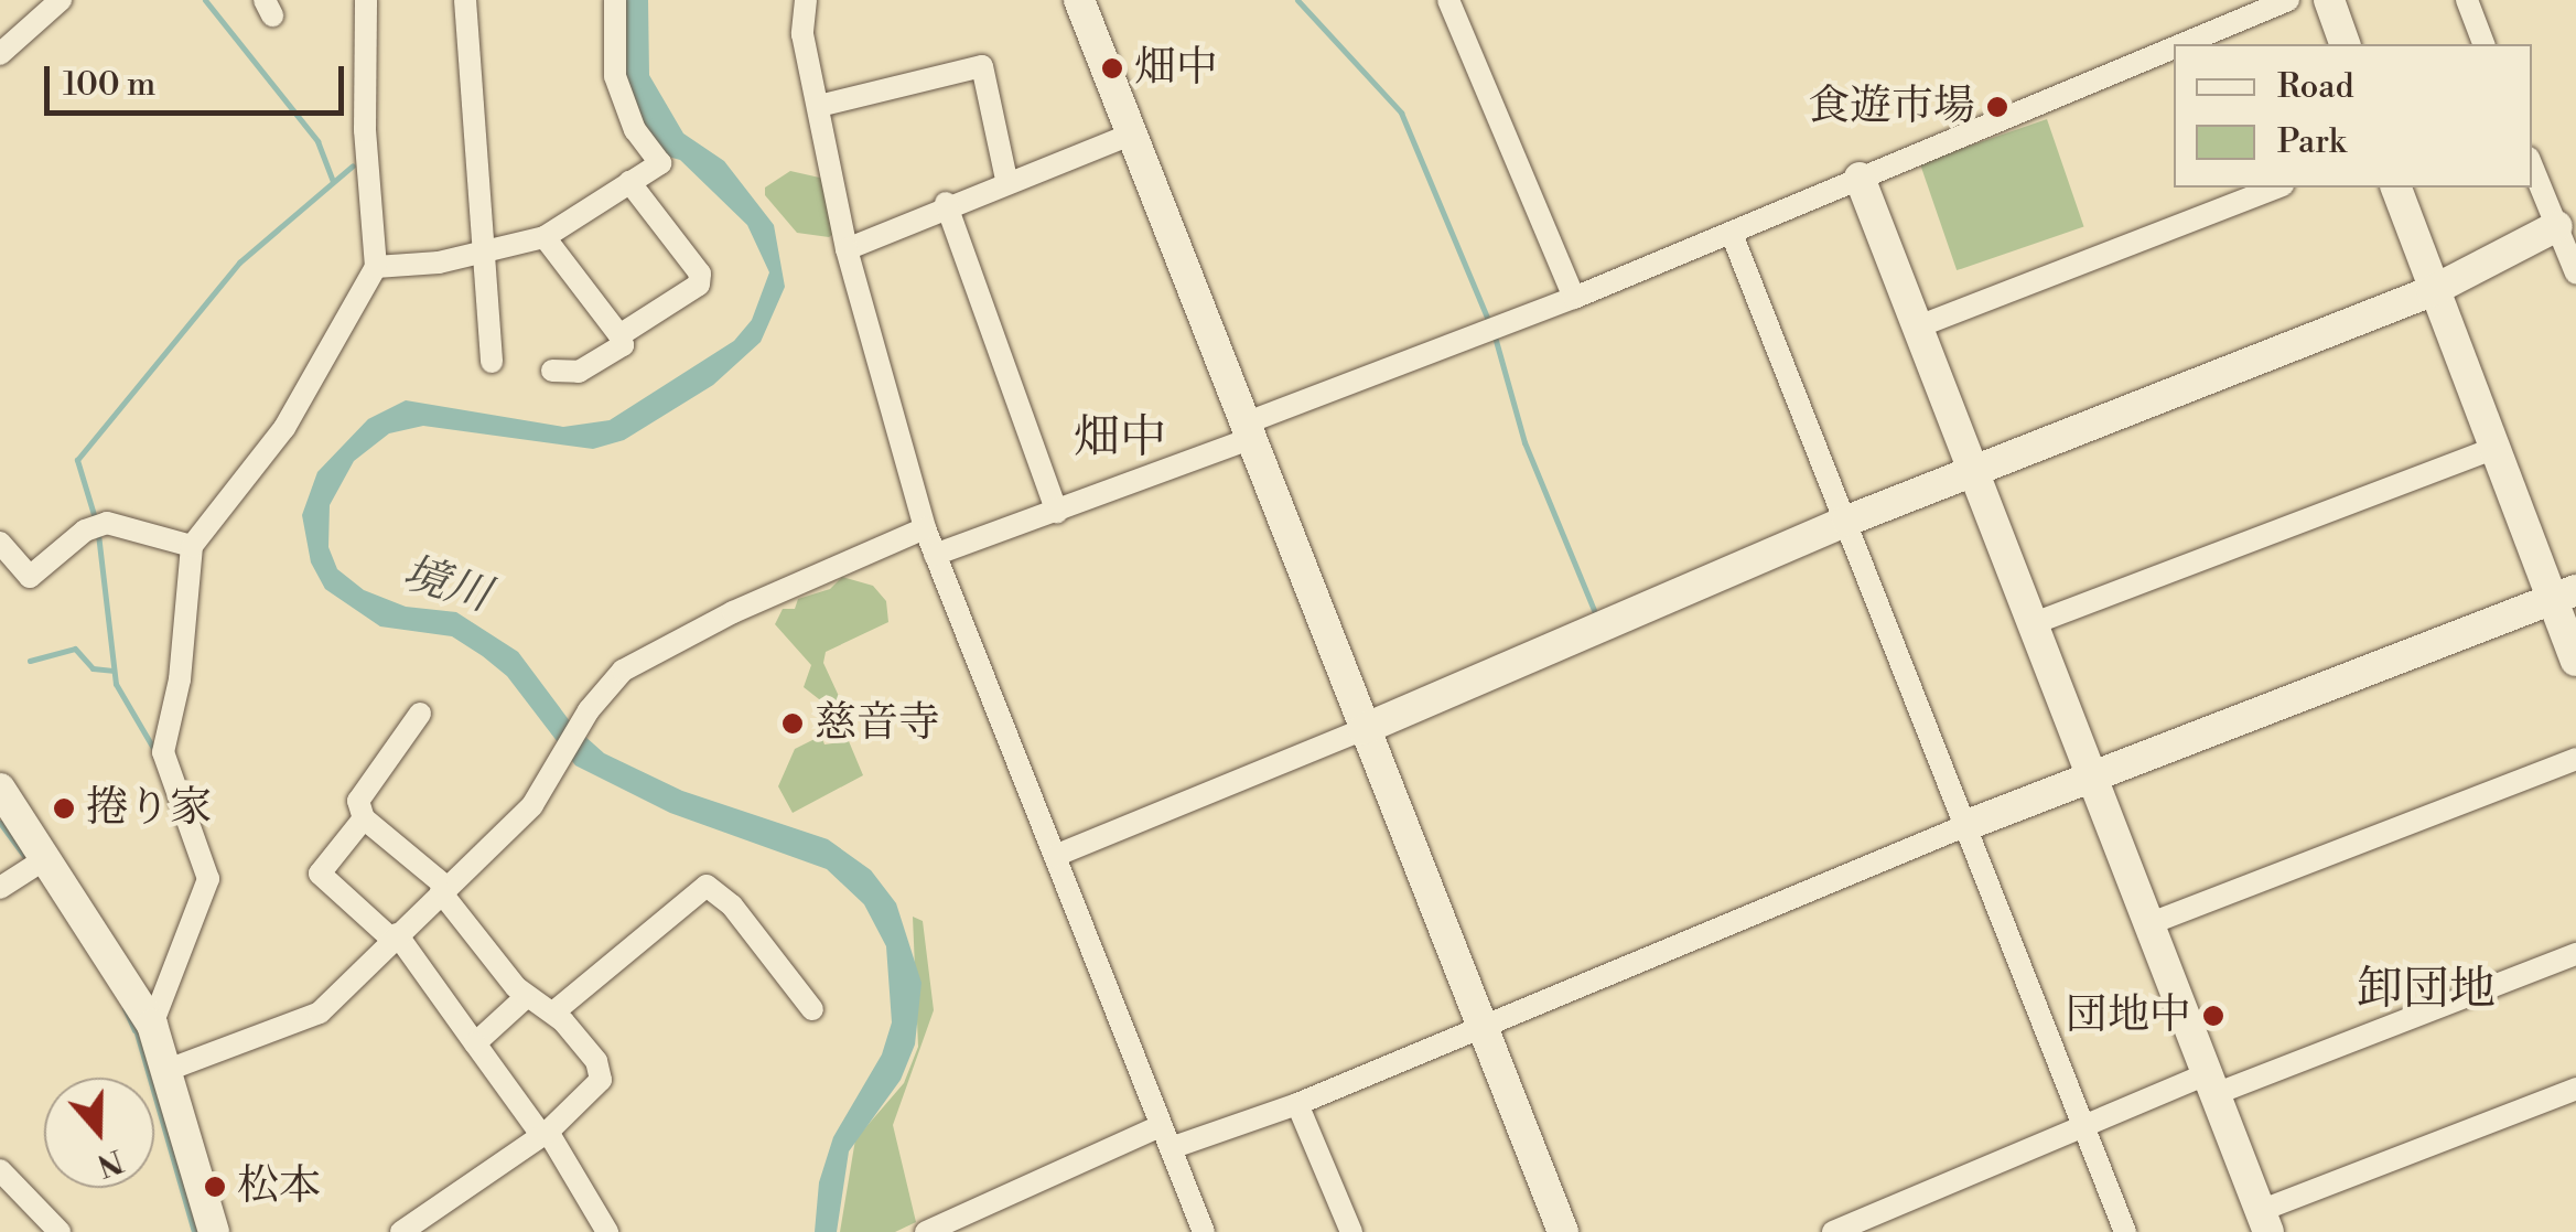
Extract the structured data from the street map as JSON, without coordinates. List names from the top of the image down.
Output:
{
  "districts": ["畑中", "卸団地"],
  "water": ["境川"],
  "places": [
    "畑中",
    "食遊市場",
    "慈音寺",
    "捲り家",
    "団地中",
    "松本"
  ],
  "legend": ["Road", "Park"],
  "scale_bar": "100 m",
  "north": "bottom"
}
